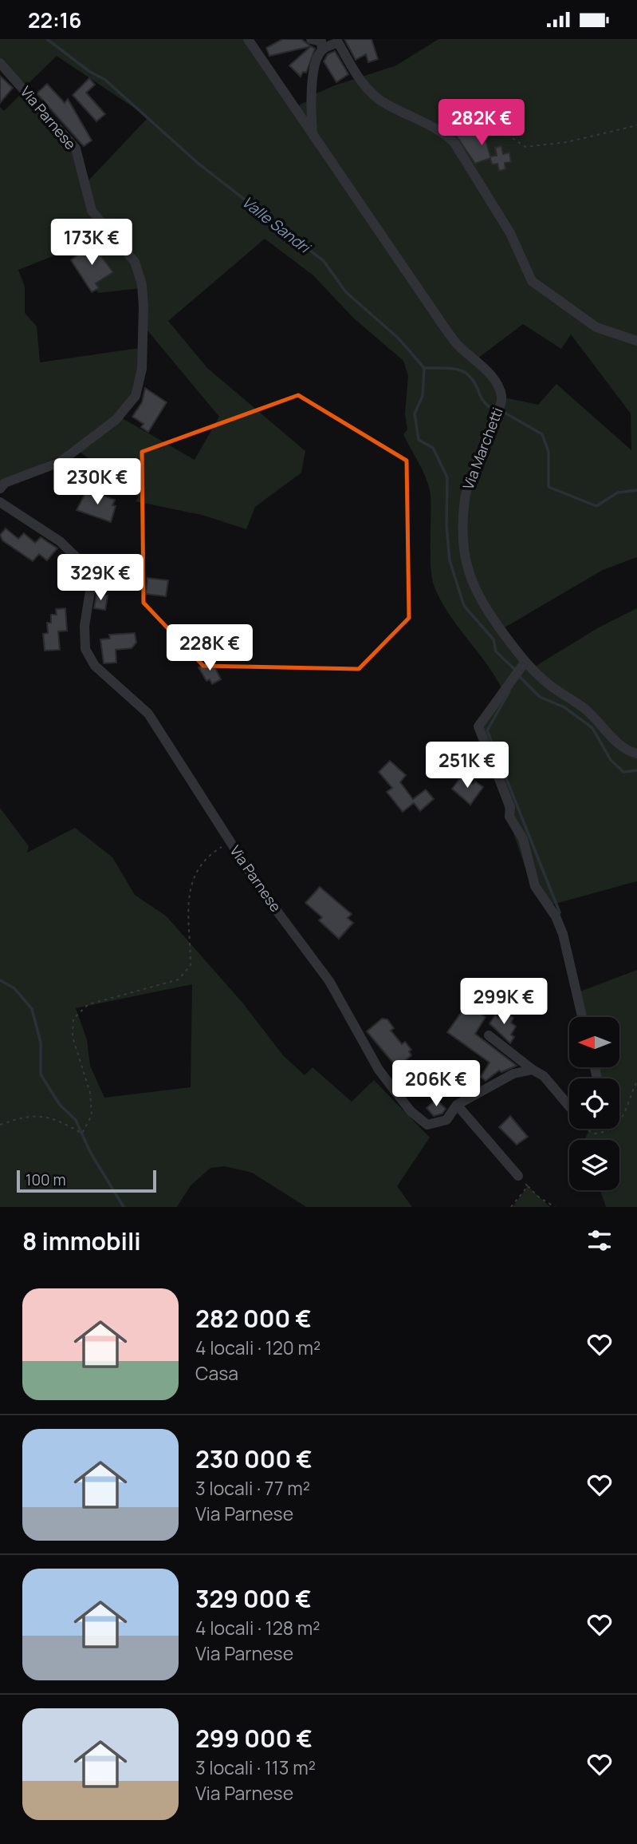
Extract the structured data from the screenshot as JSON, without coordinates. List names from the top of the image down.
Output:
{
  "streets": {
    "street": ["Via Parnese", "Via Marchetti"]
  },
  "water": ["Valle Sandri"],
  "scale_bar": "100 m",
  "north": "left",
  "page": {
    "status": "22:16",
    "price": [
      "282K €",
      "173K €",
      "230K €",
      "329K €",
      "228K €",
      "251K €",
      "299K €",
      "206K €"
    ],
    "scale": "100 m",
    "heading": "8 immobili",
    "list": [
      {
        "name": "282 000 €",
        "note": "4 locali · 120 m² · Casa"
      },
      {
        "name": "230 000 €",
        "note": "3 locali · 77 m² · Via Parnese"
      },
      {
        "name": "329 000 €",
        "note": "4 locali · 128 m² · Via Parnese"
      },
      {
        "name": "299 000 €",
        "note": "3 locali · 113 m² · Via Parnese"
      }
    ]
  }
}
